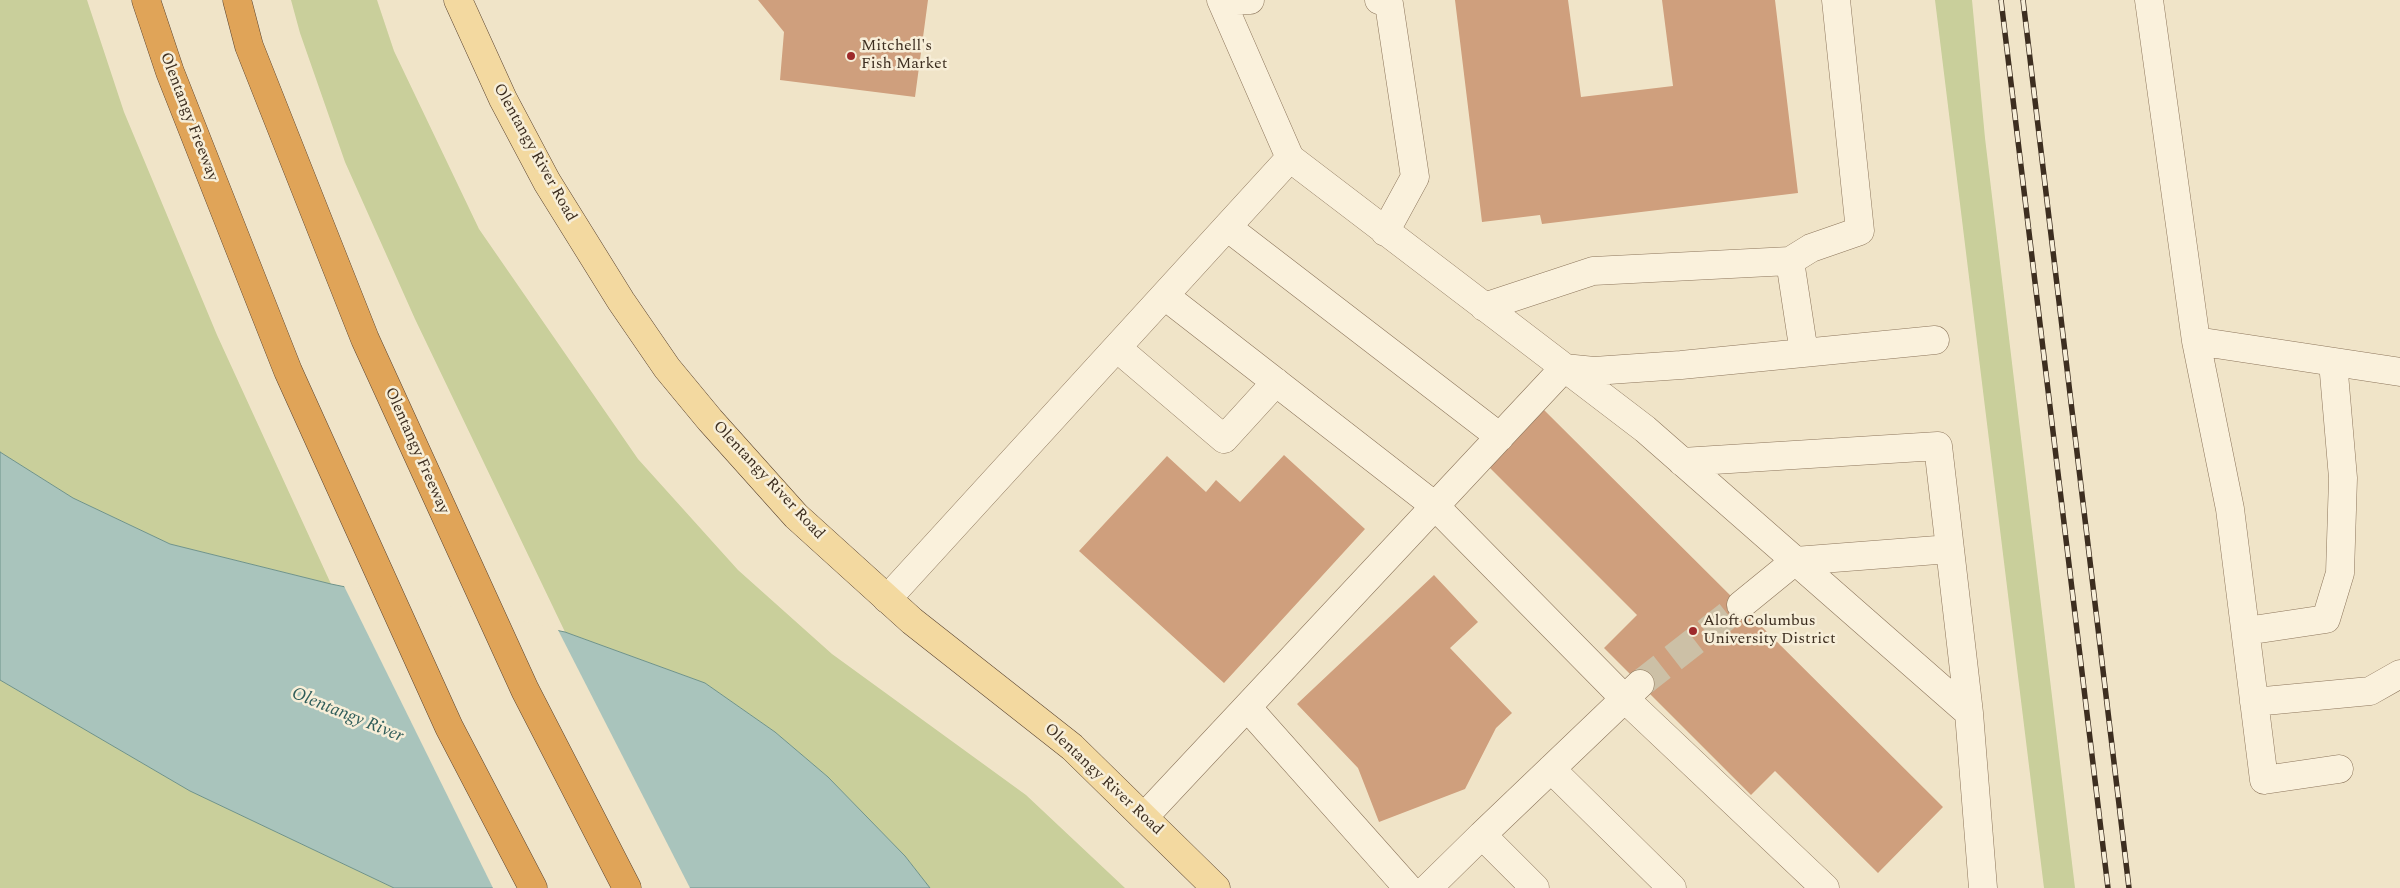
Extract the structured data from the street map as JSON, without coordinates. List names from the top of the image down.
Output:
{
  "streets": {
    "highway": ["Olentangy Freeway"],
    "main road": ["Olentangy River Road"]
  },
  "water": ["Olentangy River"],
  "places": ["Mitchell's Fish Market", "Aloft Columbus University District"]
}
